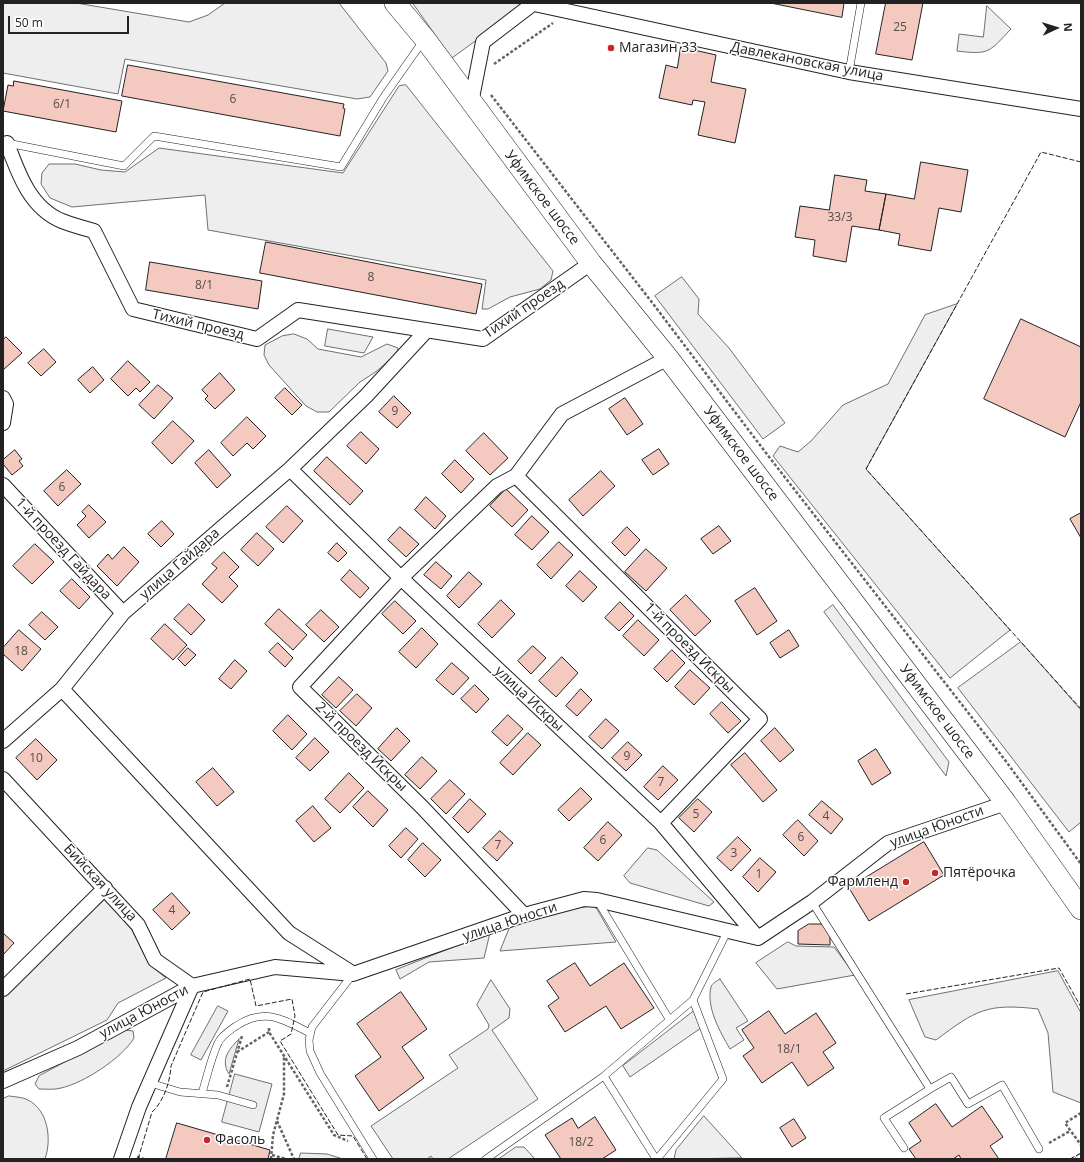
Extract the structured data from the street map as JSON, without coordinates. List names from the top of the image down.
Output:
{
  "streets": {
    "main road": ["Уфимское шоссе"],
    "street": [
      "Давлекановская улица",
      "Тихий проезд",
      "1-й проезд Гайдара",
      "улица Гайдара",
      "1-й проезд Искры",
      "улица Искры",
      "2-й проезд Искры",
      "улица Юности",
      "Бийская улица"
    ]
  },
  "crossings": [
    ["Уфимское шоссе", "Тихий проезд"],
    ["Уфимское шоссе", "улица Юности"],
    ["Тихий проезд", "улица Гайдара"],
    ["1-й проезд Гайдара", "улица Гайдара"],
    ["улица Гайдара", "улица Искры"],
    ["1-й проезд Искры", "улица Искры"],
    ["улица Искры", "2-й проезд Искры"],
    ["улица Искры", "улица Юности"],
    ["2-й проезд Искры", "улица Юности"],
    ["улица Юности", "Бийская улица"]
  ],
  "places": [
    "Магазин 33",
    "Пятёрочка",
    "Фармленд",
    "Фасоль"
  ],
  "house_numbers": [
    "25",
    "6",
    "6/1",
    "33/3",
    "8",
    "8/1",
    "9",
    "6",
    "18",
    "9",
    "10",
    "7",
    "5",
    "4",
    "6",
    "6",
    "7",
    "3",
    "1",
    "4",
    "18/1",
    "18/2"
  ],
  "scale_bar": "50 m",
  "north": "right"
}
